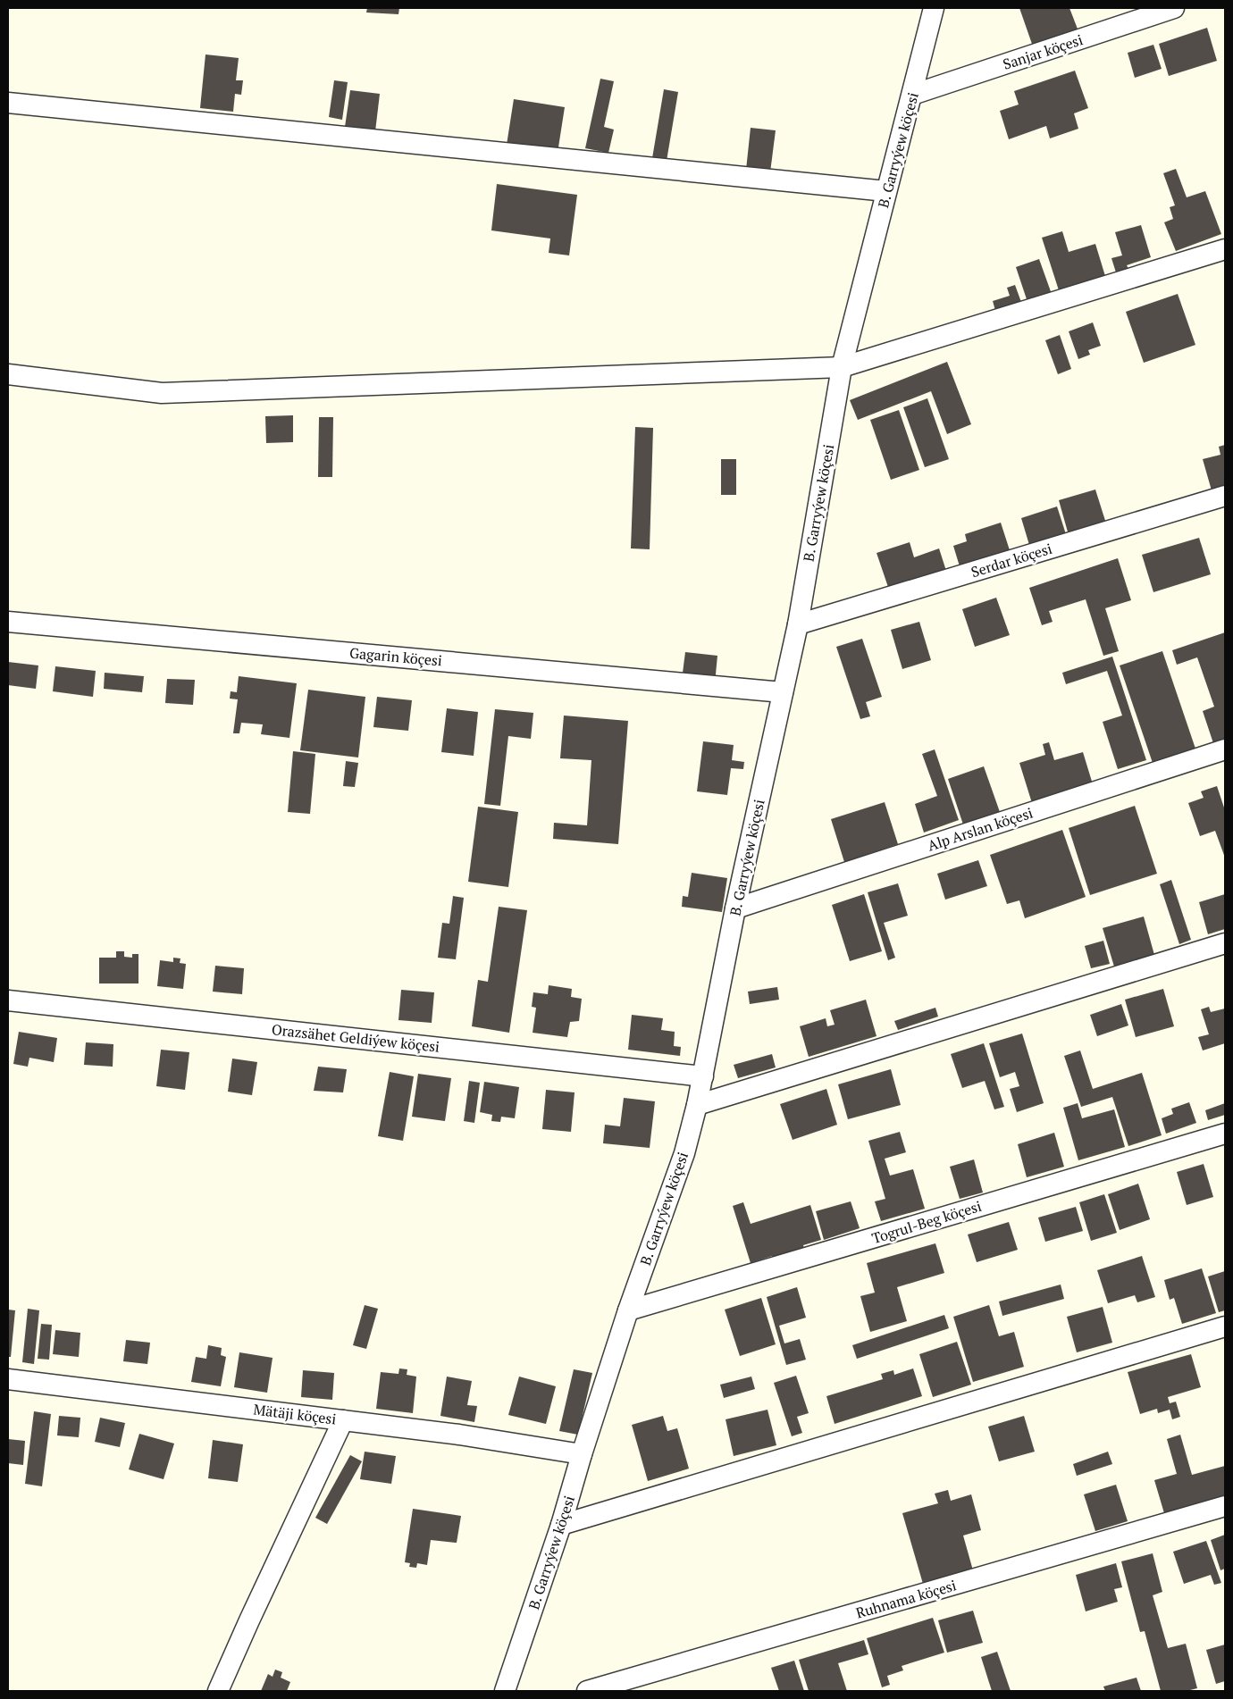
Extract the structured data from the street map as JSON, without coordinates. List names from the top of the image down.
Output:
{
  "streets": {
    "street": [
      "Sanjar köçesi",
      "B. Garryýew köçesi",
      "Serdar köçesi",
      "Gagarin köçesi",
      "Alp Arslan köçesi",
      "Orazsähet Geldiýew köçesi",
      "Togrul-Beg köçesi",
      "Mätäji köçesi",
      "Ruhnama köçesi"
    ]
  },
  "crossings": [
    ["Sanjar köçesi", "B. Garryýew köçesi"],
    ["B. Garryýew köçesi", "Serdar köçesi"],
    ["B. Garryýew köçesi", "Gagarin köçesi"],
    ["B. Garryýew köçesi", "Alp Arslan köçesi"],
    ["B. Garryýew köçesi", "Orazsähet Geldiýew köçesi"],
    ["B. Garryýew köçesi", "Togrul-Beg köçesi"],
    ["B. Garryýew köçesi", "Mätäji köçesi"]
  ]
}
